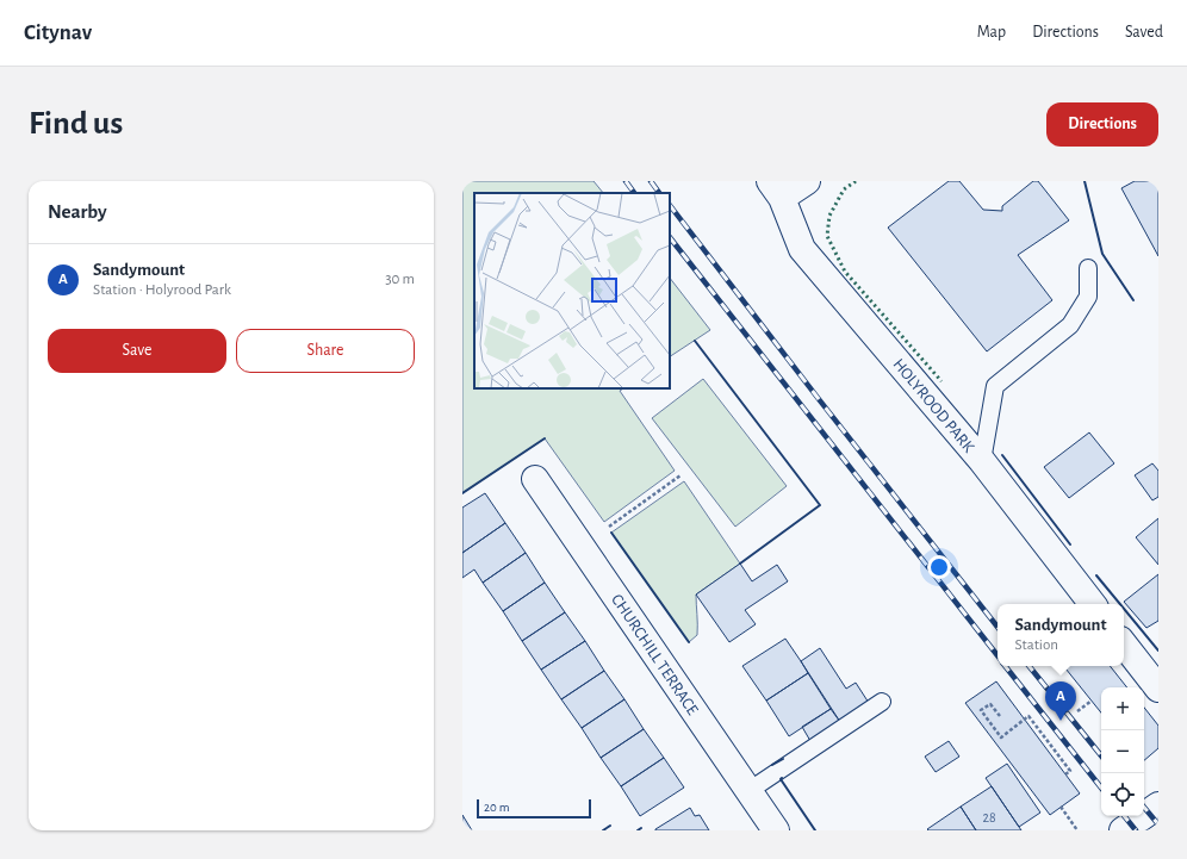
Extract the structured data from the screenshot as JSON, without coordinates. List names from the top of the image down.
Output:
{
  "streets": {
    "street": ["HOLYROOD PARK", "CHURCHILL TERRACE"]
  },
  "house_numbers": ["28"],
  "scale_bar": "20 m",
  "page": {
    "header": "Citynav",
    "nav": ["Map", "Directions", "Saved"],
    "buttons": [
      "Directions",
      ["Save", "Share"]
    ],
    "title": "Find us",
    "heading": "Nearby",
    "list": [
      {
        "mark": "A",
        "name": "Sandymount",
        "note": "Station · Holyrood Park",
        "value": "30 m"
      }
    ],
    "popup": ["Sandymount", "Station"],
    "pins": "A",
    "map_buttons": ["+", "−"],
    "scale": "20 m"
  }
}
